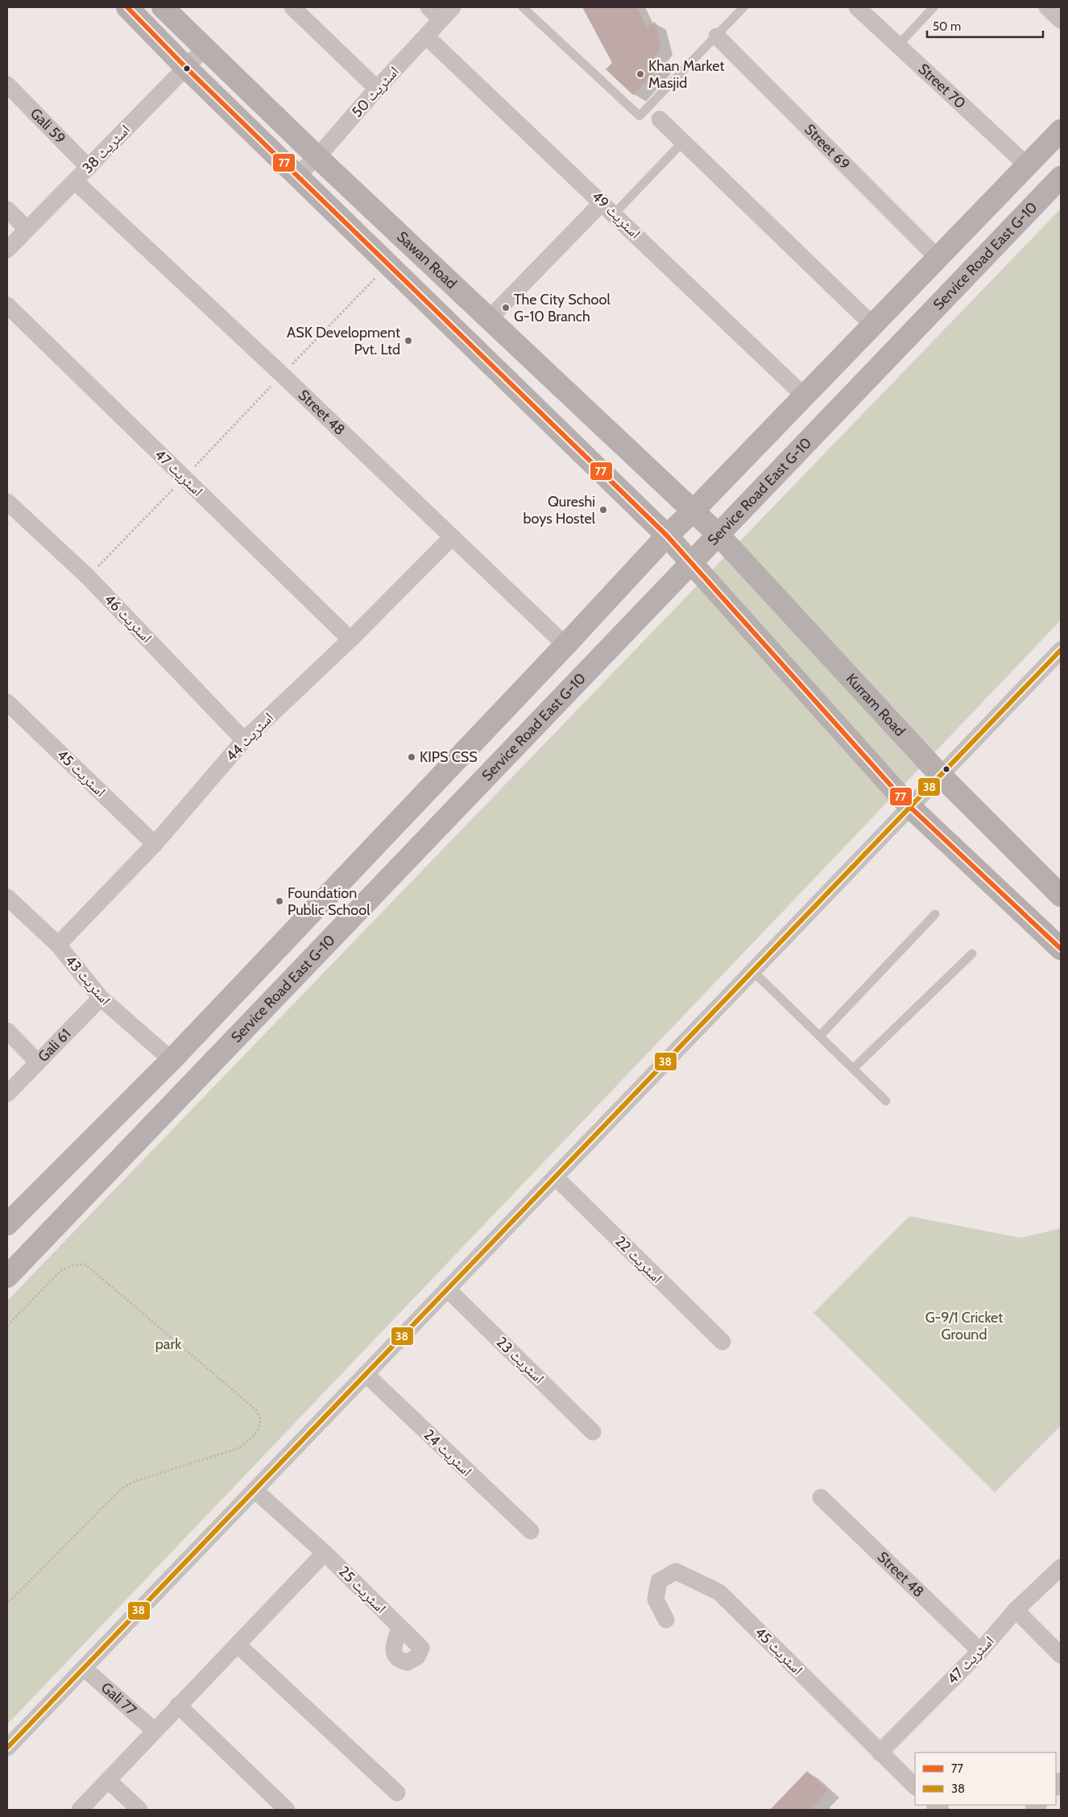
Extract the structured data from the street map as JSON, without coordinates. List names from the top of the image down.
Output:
{
  "streets": {
    "main road": ["Service Road East G-10", "Sawan Road", "Kurram Road"],
    "street": [
      "Street 70",
      "اسٹریٹ 50",
      "Gali 59",
      "Street 69",
      "اسٹریٹ 38",
      "اسٹریٹ 49",
      "Street 48",
      "اسٹریٹ 47",
      "اسٹریٹ 46",
      "اسٹریٹ 44",
      "اسٹریٹ 45",
      "اسٹریٹ 43",
      "Gali 61",
      "اسٹریٹ 22",
      "اسٹریٹ 23",
      "اسٹریٹ 24",
      "اسٹریٹ 25",
      "Gali 77"
    ]
  },
  "crossings": [
    ["اسٹریٹ 50", "اسٹریٹ 49"],
    ["اسٹریٹ 50", "Sawan Road"],
    ["Gali 59", "اسٹریٹ 38"],
    ["اسٹریٹ 38", "Sawan Road"],
    ["اسٹریٹ 38", "Street 48"],
    ["Service Road East G-10", "Sawan Road"],
    ["Service Road East G-10", "Kurram Road"],
    ["Sawan Road", "Kurram Road"],
    ["Street 48", "اسٹریٹ 47"],
    ["Street 48", "اسٹریٹ 44"],
    ["اسٹریٹ 47", "اسٹریٹ 44"],
    ["اسٹریٹ 47", "اسٹریٹ 45"],
    ["اسٹریٹ 46", "اسٹریٹ 44"],
    ["اسٹریٹ 44", "اسٹریٹ 45"],
    ["اسٹریٹ 44", "اسٹریٹ 43"],
    ["اسٹریٹ 43", "Gali 61"]
  ],
  "parks": ["G-9/1 Cricket Ground", "park"],
  "places": [
    "Khan Market Masjid",
    "The City School G-10 Branch",
    "ASK Development Pvt. Ltd",
    "Qureshi boys Hostel",
    "KIPS CSS",
    "Foundation Public School"
  ],
  "lines": ["transit line 77", "transit line 38"],
  "legend": ["77", "38"],
  "scale_bar": "50 m"
}
